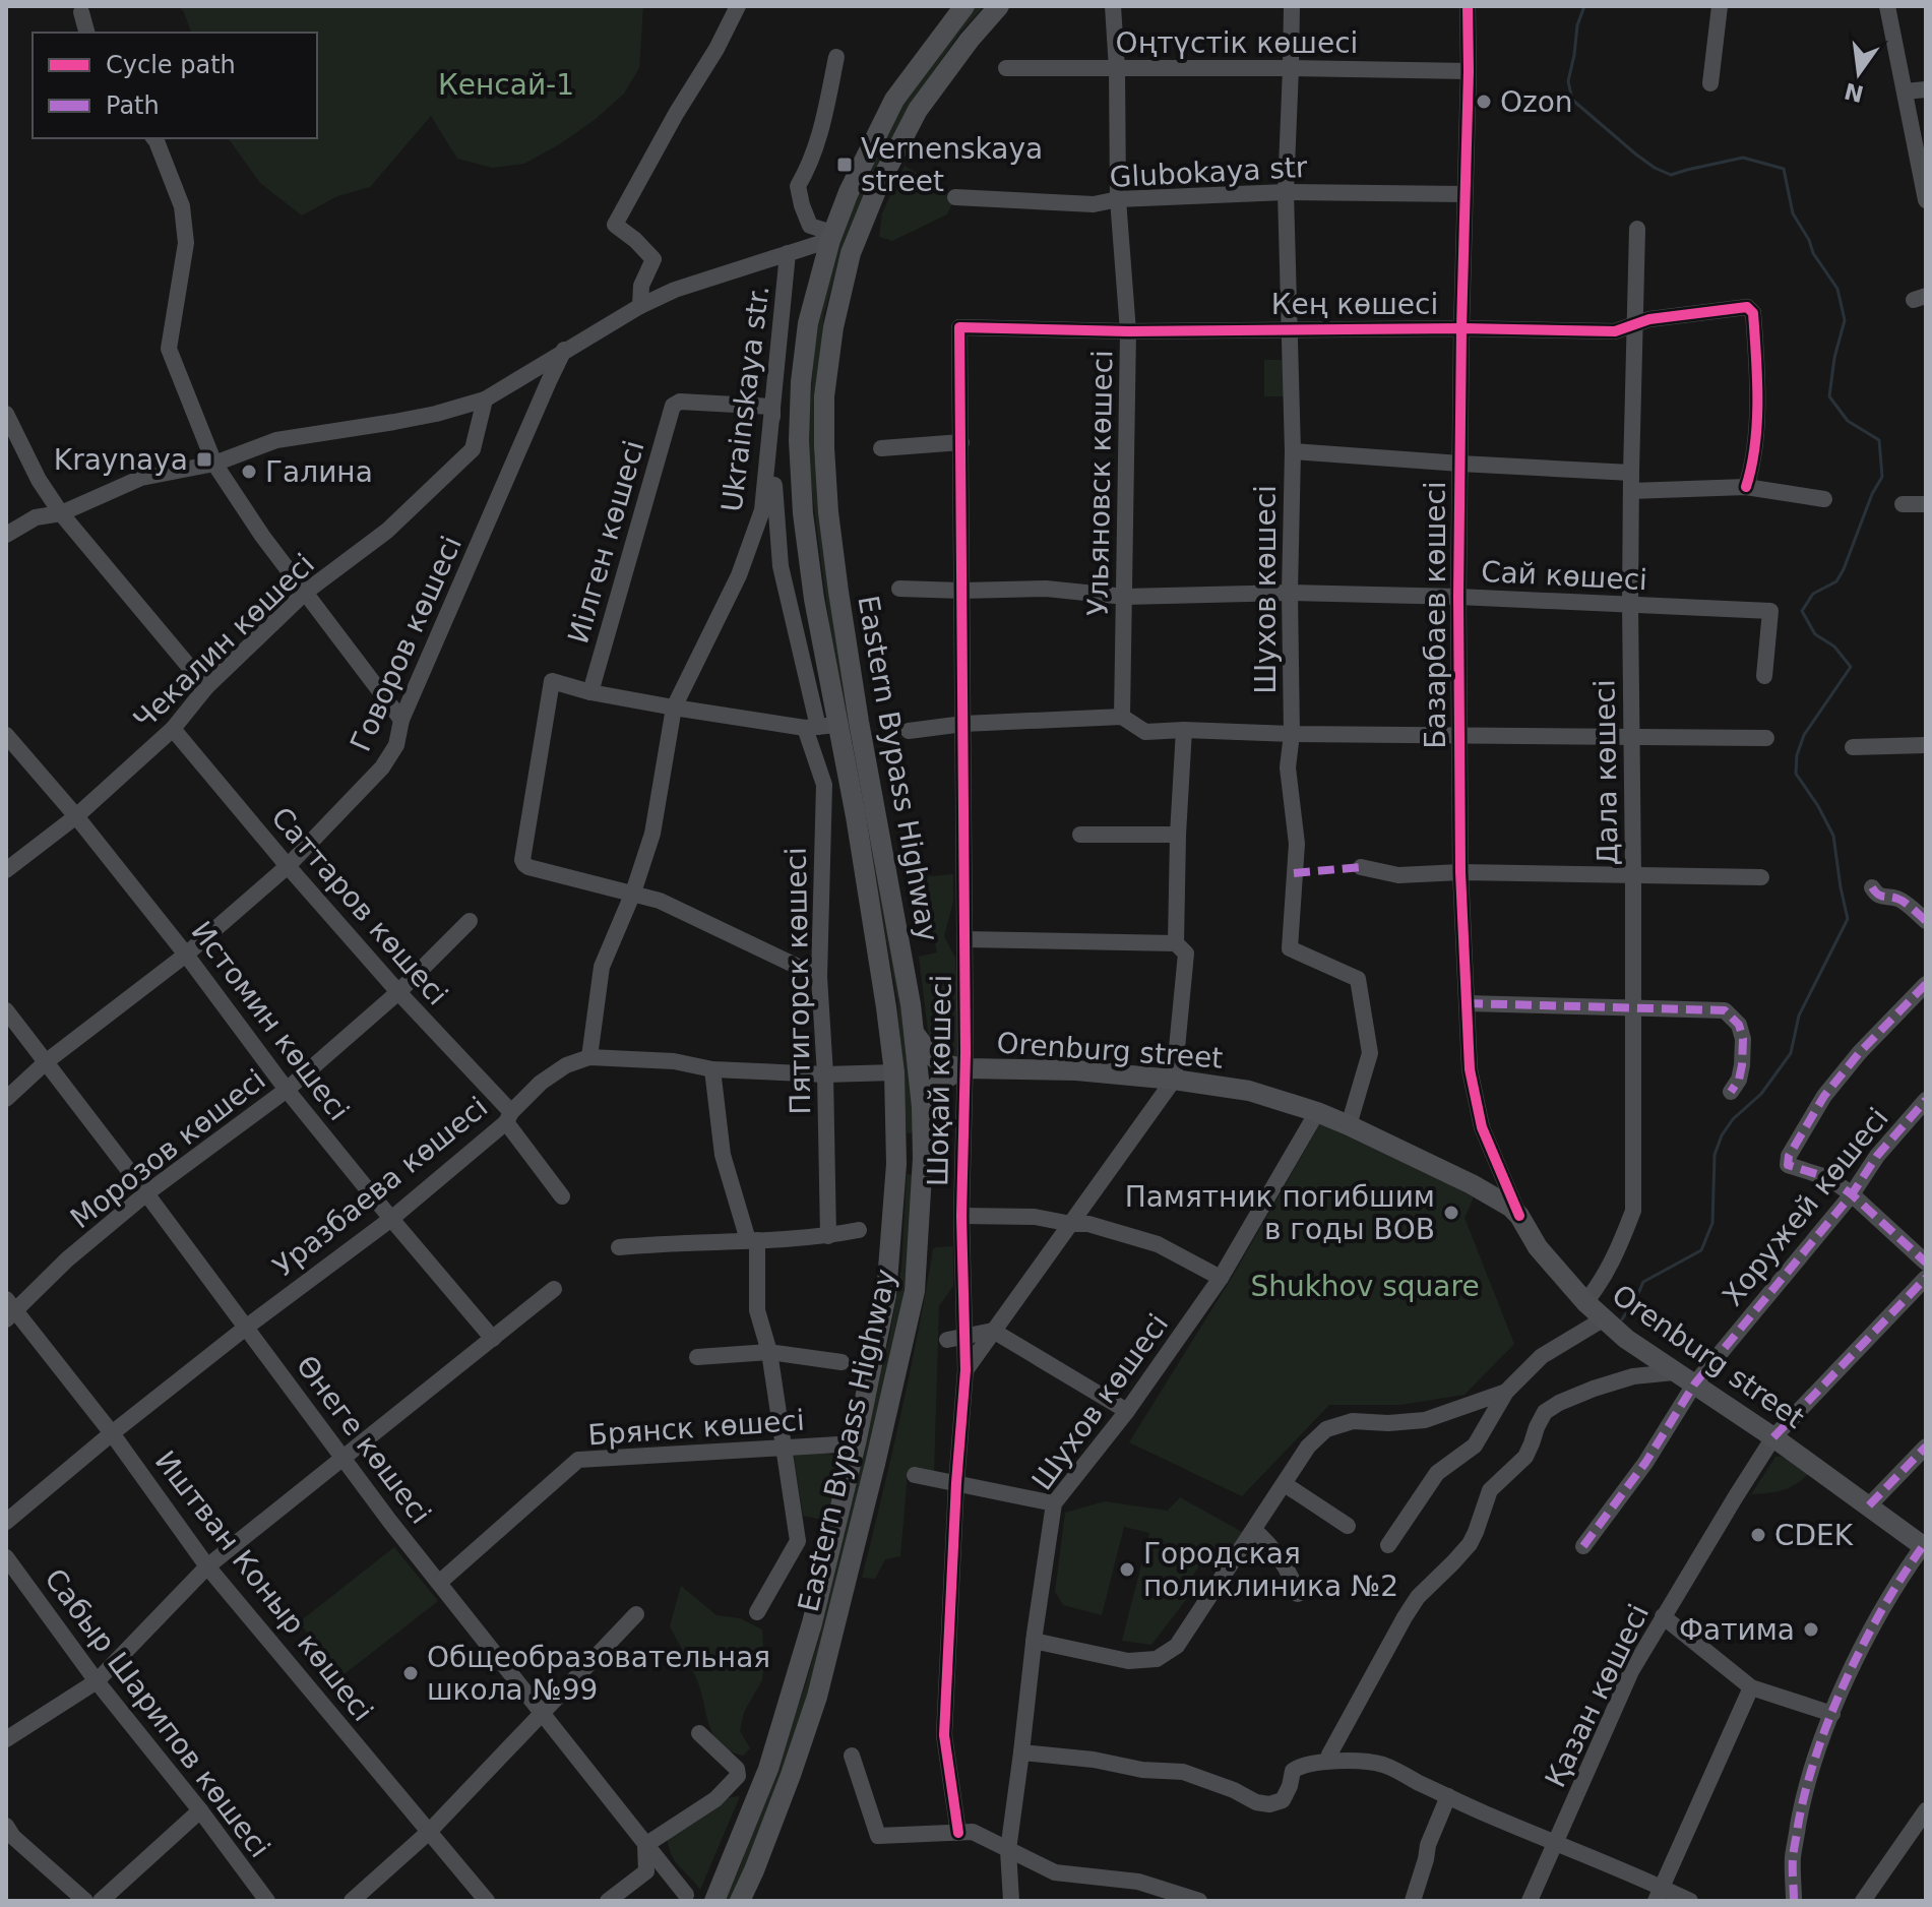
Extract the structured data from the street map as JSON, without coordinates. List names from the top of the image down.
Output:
{
  "streets": {
    "main road": ["Eastern Bypass Highway", "Orenburg street"],
    "street": [
      "Оңтүстік көшесі",
      "Glubokaya str",
      "Кең көшесі",
      "Ukrainskaya str.",
      "Ульяновск көшесі",
      "Иілген көшесі",
      "Сай көшесі",
      "Шухов көшесі",
      "Базарбаев көшесі",
      "Чекалин көшесі",
      "Говоров көшесі",
      "Дала көшесі",
      "Саттаров көшесі",
      "Пятигорск көшесі",
      "Истомин көшесі",
      "Шоқай көшесі",
      "Морозов көшесі",
      "Уразбаева көшесі",
      "Хоружей көшесі",
      "Брянск көшесі",
      "Өнеге көшесі",
      "Иштван Коныр көшесі",
      "Қазан көшесі",
      "Сабыр Шарипов көшесі"
    ]
  },
  "crossings": [
    ["Оңтүстік көшесі", "Ульяновск көшесі"],
    ["Оңтүстік көшесі", "Шухов көшесі"],
    ["Оңтүстік көшесі", "Базарбаев көшесі"],
    ["Glubokaya str", "Ульяновск көшесі"],
    ["Glubokaya str", "Шухов көшесі"],
    ["Glubokaya str", "Базарбаев көшесі"],
    ["Кең көшесі", "Ульяновск көшесі"],
    ["Кең көшесі", "Шухов көшесі"],
    ["Кең көшесі", "Базарбаев көшесі"],
    ["Кең көшесі", "Дала көшесі"],
    ["Кең көшесі", "Шоқай көшесі"],
    ["Ukrainskaya str.", "Иілген көшесі"],
    ["Ukrainskaya str.", "Пятигорск көшесі"],
    ["Ukrainskaya str.", "Уразбаева көшесі"],
    ["Ульяновск көшесі", "Сай көшесі"],
    ["Иілген көшесі", "Пятигорск көшесі"],
    ["Сай көшесі", "Шухов көшесі"],
    ["Сай көшесі", "Базарбаев көшесі"],
    ["Сай көшесі", "Дала көшесі"],
    ["Сай көшесі", "Шоқай көшесі"],
    ["Шухов көшесі", "Orenburg street"],
    ["Базарбаев көшесі", "Orenburg street"],
    ["Чекалин көшесі", "Саттаров көшесі"],
    ["Чекалин көшесі", "Истомин көшесі"],
    ["Говоров көшесі", "Саттаров көшесі"],
    ["Говоров көшесі", "Истомин көшесі"],
    ["Говоров көшесі", "Өнеге көшесі"],
    ["Eastern Bypass Highway", "Пятигорск көшесі"],
    ["Eastern Bypass Highway", "Уразбаева көшесі"],
    ["Eastern Bypass Highway", "Брянск көшесі"],
    ["Дала көшесі", "Orenburg street"],
    ["Саттаров көшесі", "Морозов көшесі"],
    ["Саттаров көшесі", "Уразбаева көшесі"],
    ["Пятигорск көшесі", "Уразбаева көшесі"],
    ["Истомин көшесі", "Морозов көшесі"],
    ["Истомин көшесі", "Уразбаева көшесі"],
    ["Orenburg street", "Шоқай көшесі"],
    ["Orenburg street", "Хоружей көшесі"],
    ["Orenburg street", "Қазан көшесі"],
    ["Морозов көшесі", "Өнеге көшесі"],
    ["Морозов көшесі", "Иштван Коныр көшесі"],
    ["Уразбаева көшесі", "Өнеге көшесі"],
    ["Уразбаева көшесі", "Иштван Коныр көшесі"],
    ["Брянск көшесі", "Өнеге көшесі"]
  ],
  "parks": ["Кенсай-1", "Shukhov square"],
  "places": {
    "other": [
      "Ozon",
      "Галина",
      "Памятник погибшим в годы ВОВ",
      "CDEK",
      "Городская поликлиника №2",
      "Фатима",
      "Общеобразовательная школа №99"
    ],
    "transit": ["Vernenskaya street", "Kraynaya"]
  },
  "legend": ["Cycle path", "Path"],
  "north": "bottom"
}
